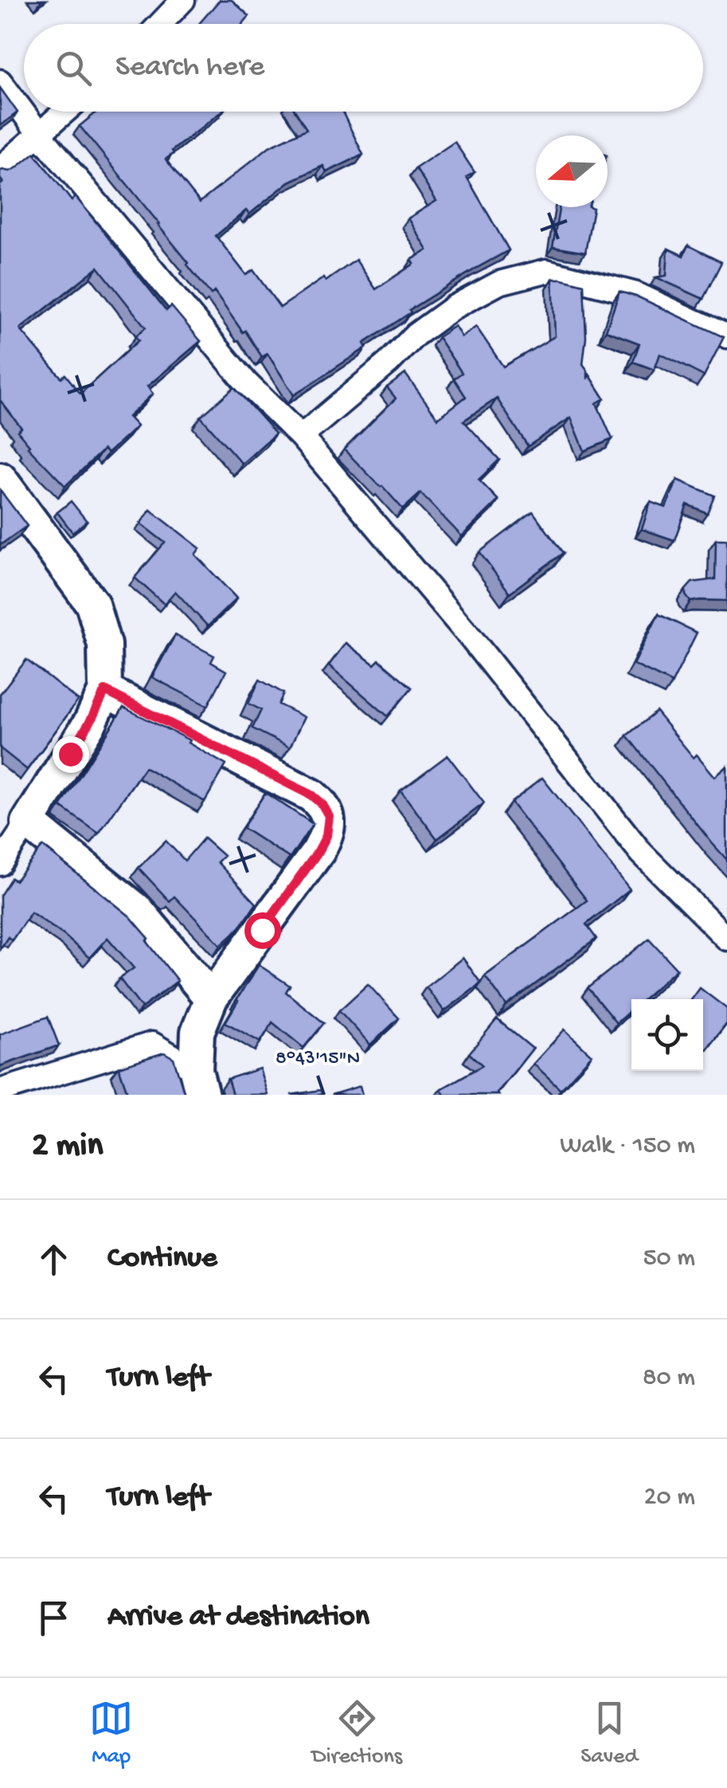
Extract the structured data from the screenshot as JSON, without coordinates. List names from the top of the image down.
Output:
{
  "north": "left",
  "page": {
    "search": "Search here",
    "heading": ["2 min", "Walk · 150 m"],
    "list": [
      ["Continue", "50 m"],
      ["Turn left", "80 m"],
      ["Turn left", "20 m"],
      "Arrive at destination"
    ],
    "nav": ["Map", "Directions", "Saved"]
  },
  "coordinates": ["8°43'15\"N"]
}
